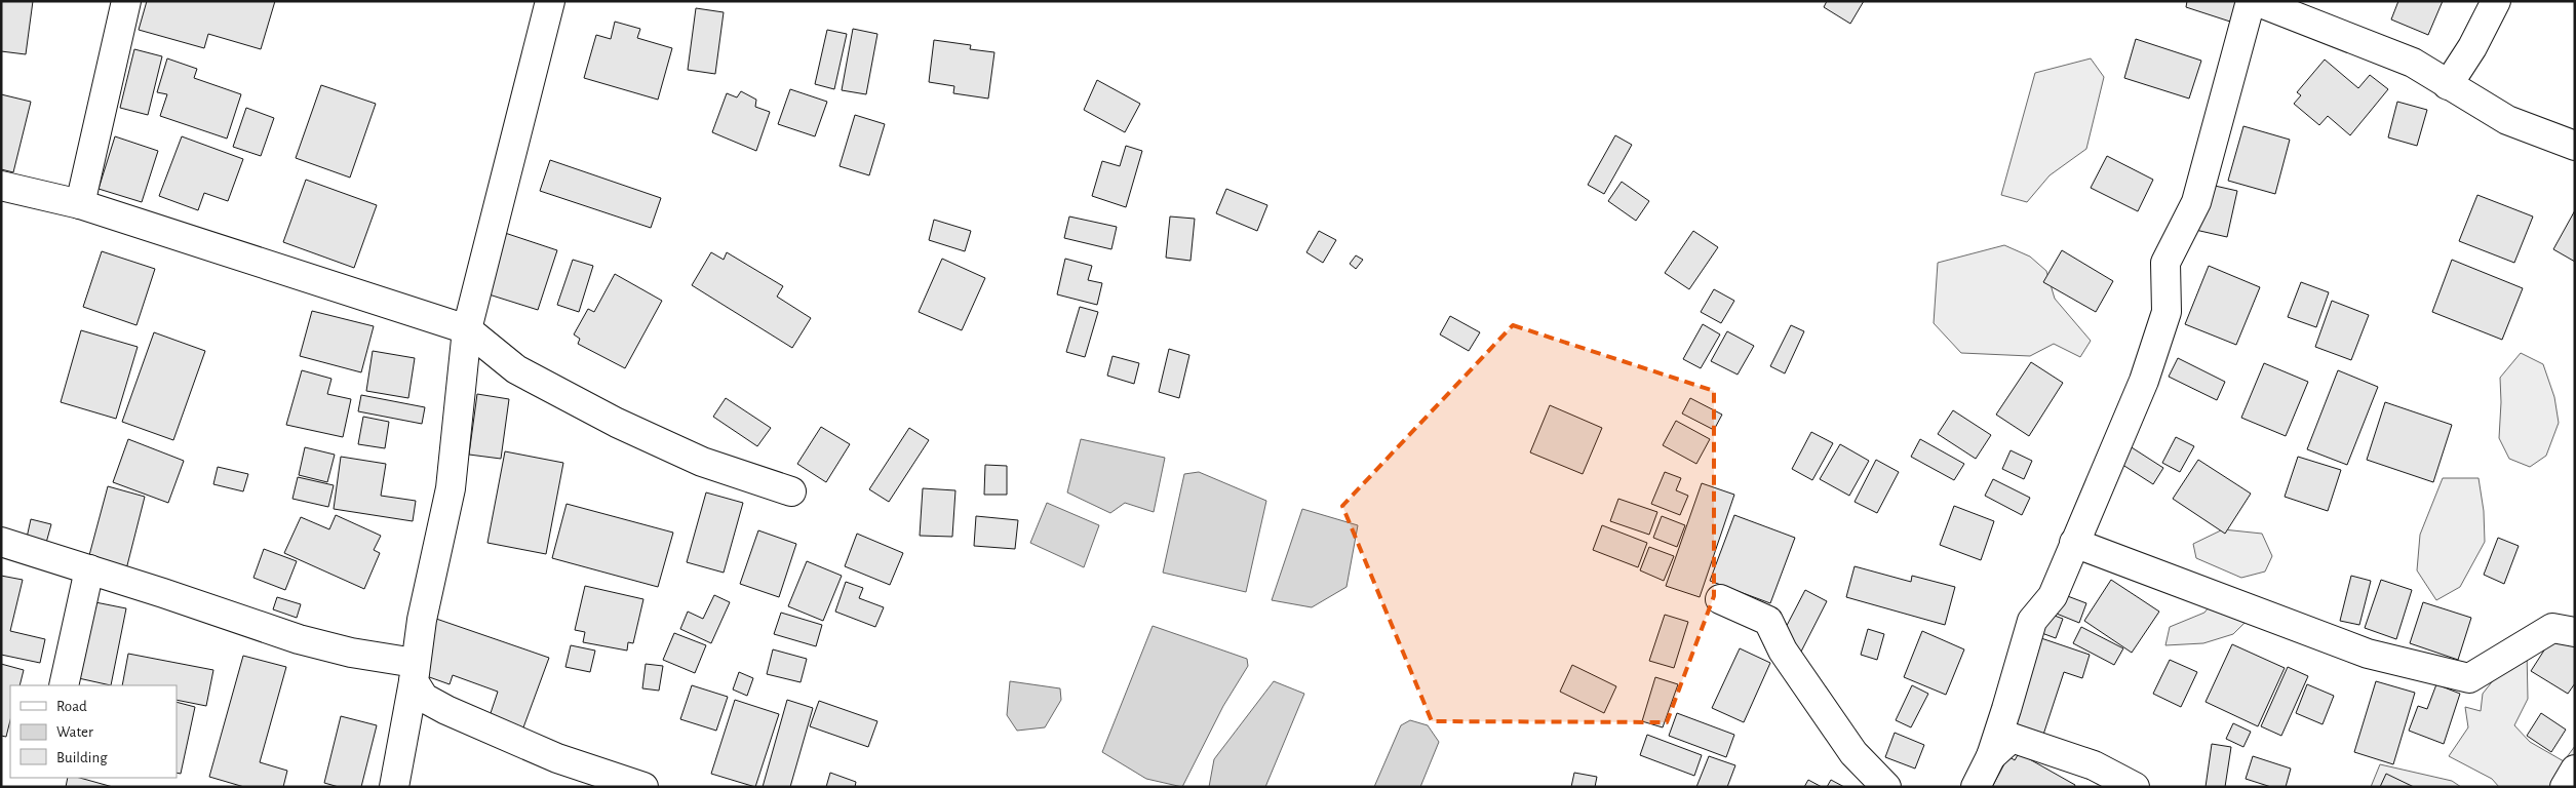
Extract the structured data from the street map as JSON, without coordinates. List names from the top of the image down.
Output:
{
  "legend": ["Road", "Water", "Building"]
}
